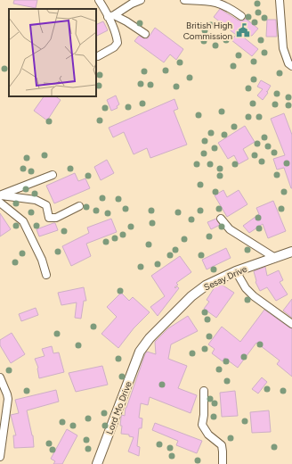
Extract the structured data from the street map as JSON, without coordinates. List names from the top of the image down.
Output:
{
  "streets": {
    "street": ["Sesay Drive", "Lord Mo Drive"]
  },
  "crossings": [
    ["Sesay Drive", "Lord Mo Drive"]
  ],
  "places": {
    "public building": ["British High Commission"]
  }
}
